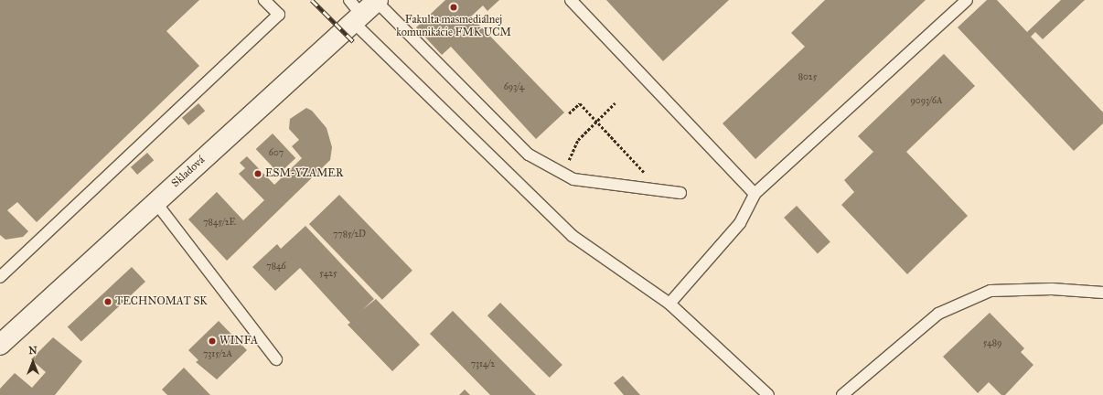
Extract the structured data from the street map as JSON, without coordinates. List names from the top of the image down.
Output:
{
  "streets": {
    "street": ["Skladová"]
  },
  "places": [
    "Fakulta masmediálnej komunikácie FMK UCM",
    "ESM-YZAMER",
    "TECHNOMAT SK",
    "WINFA"
  ],
  "house_numbers": [
    "8025",
    "693/4",
    "9093/6A",
    "607",
    "7845/2E",
    "7785/2D",
    "7846",
    "5425",
    "5489",
    "7315/2A",
    "7314/2"
  ],
  "north": "top"
}
